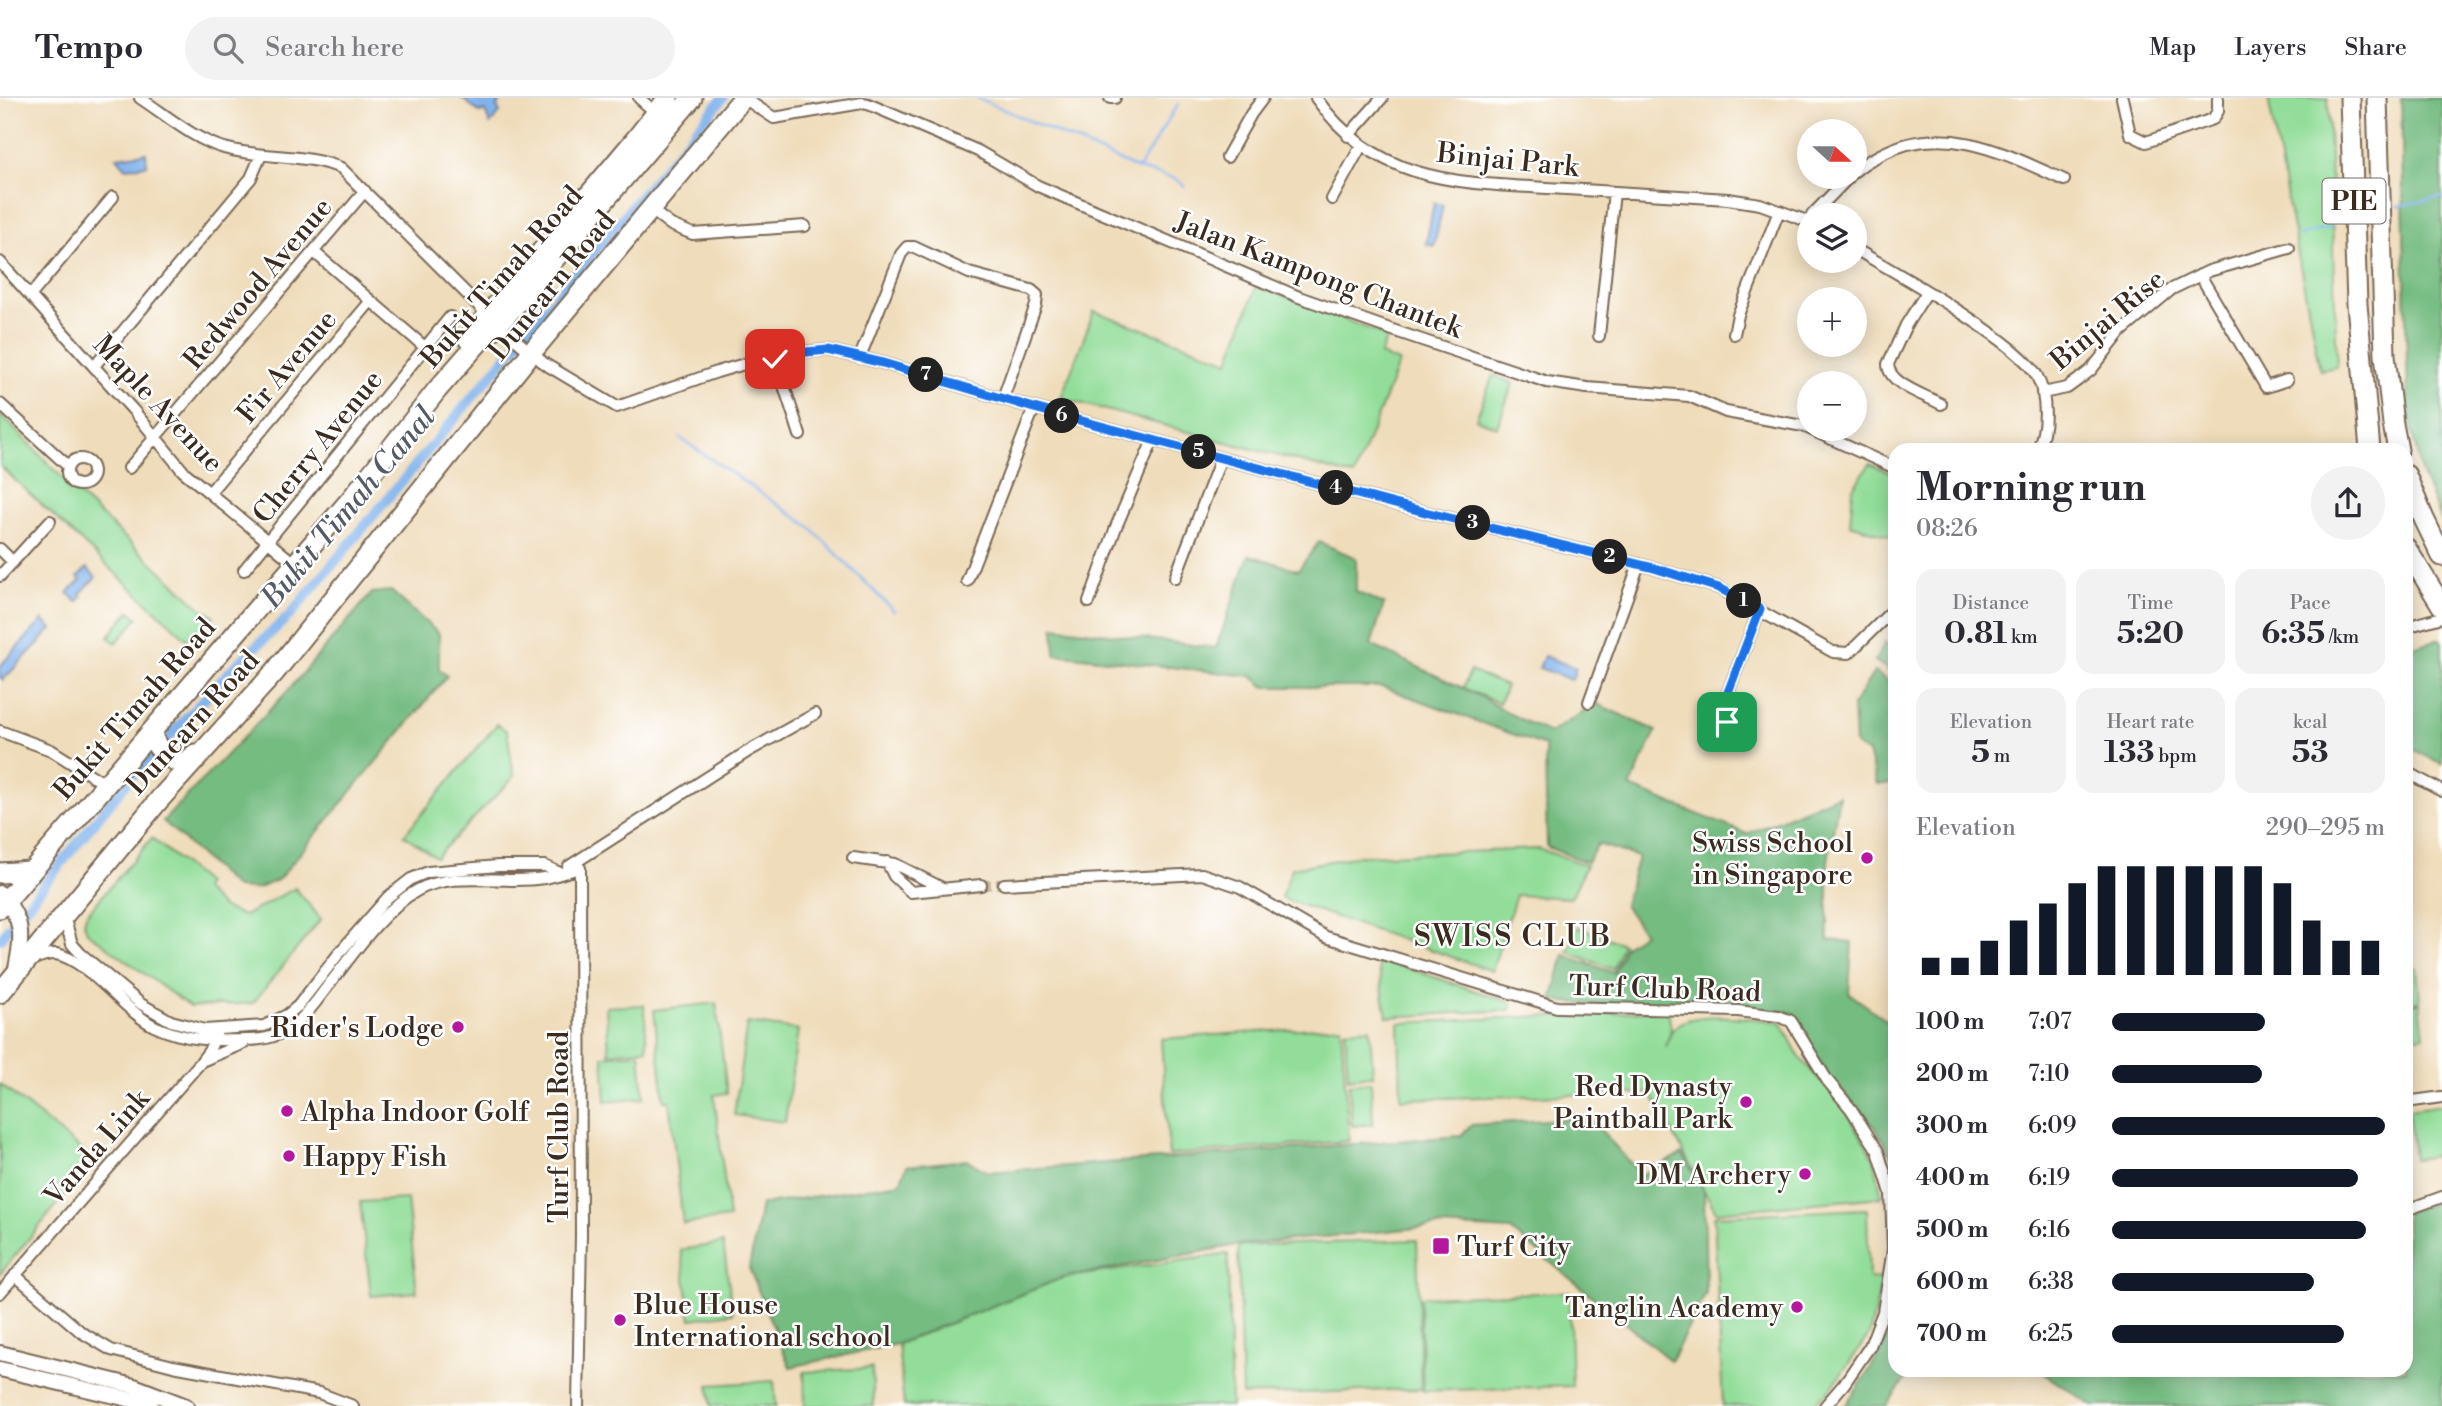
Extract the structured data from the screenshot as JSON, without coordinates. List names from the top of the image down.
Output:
{
  "streets": {
    "highway": ["PIE", "Bukit Timah Road", "Dunearn Road"],
    "street": [
      "Binjai Park",
      "Jalan Kampong Chantek",
      "Redwood Avenue",
      "Binjai Rise",
      "Fir Avenue",
      "Maple Avenue",
      "Cherry Avenue",
      "Turf Club Road",
      "Vanda Link"
    ]
  },
  "crossings": [
    ["Jalan Kampong Chantek", "Dunearn Road"],
    ["Bukit Timah Road", "Maple Avenue"],
    ["Redwood Avenue", "Maple Avenue"],
    ["Dunearn Road", "Turf Club Road"],
    ["Fir Avenue", "Maple Avenue"],
    ["Maple Avenue", "Cherry Avenue"],
    ["Turf Club Road", "Vanda Link"]
  ],
  "districts": ["SWISS CLUB"],
  "water": ["Bukit Timah Canal"],
  "places": {
    "other": [
      "Swiss School in Singapore",
      "Rider's Lodge",
      "Red Dynasty Paintball Park",
      "Alpha Indoor Golf",
      "Happy Fish",
      "DM Archery",
      "Tanglin Academy",
      "Blue House International school"
    ],
    "transit": ["Turf City"]
  },
  "north": "right",
  "page": {
    "header": "Tempo",
    "search": "Search here",
    "nav": ["Map", "Layers", "Share"],
    "map_buttons": ["+", "−"],
    "pins": [
      "7",
      "6",
      "5",
      "4",
      "3",
      "2",
      "1"
    ],
    "heading": ["Morning run", "08:26"],
    "stats": [
      ["Distance", "0.81 km"],
      ["Time", "5:20"],
      ["Pace", "6:35 /km"],
      ["Elevation", "5 m"],
      ["Heart rate", "133 bpm"],
      ["kcal", "53"]
    ],
    "chart": ["Elevation", "290–295 m"],
    "list": [
      {
        "name": "100 m",
        "note": "7:07"
      },
      {
        "name": "200 m",
        "note": "7:10"
      },
      {
        "name": "300 m",
        "note": "6:09"
      },
      {
        "name": "400 m",
        "note": "6:19"
      },
      {
        "name": "500 m",
        "note": "6:16"
      },
      {
        "name": "600 m",
        "note": "6:38"
      },
      {
        "name": "700 m",
        "note": "6:25"
      }
    ]
  }
}
